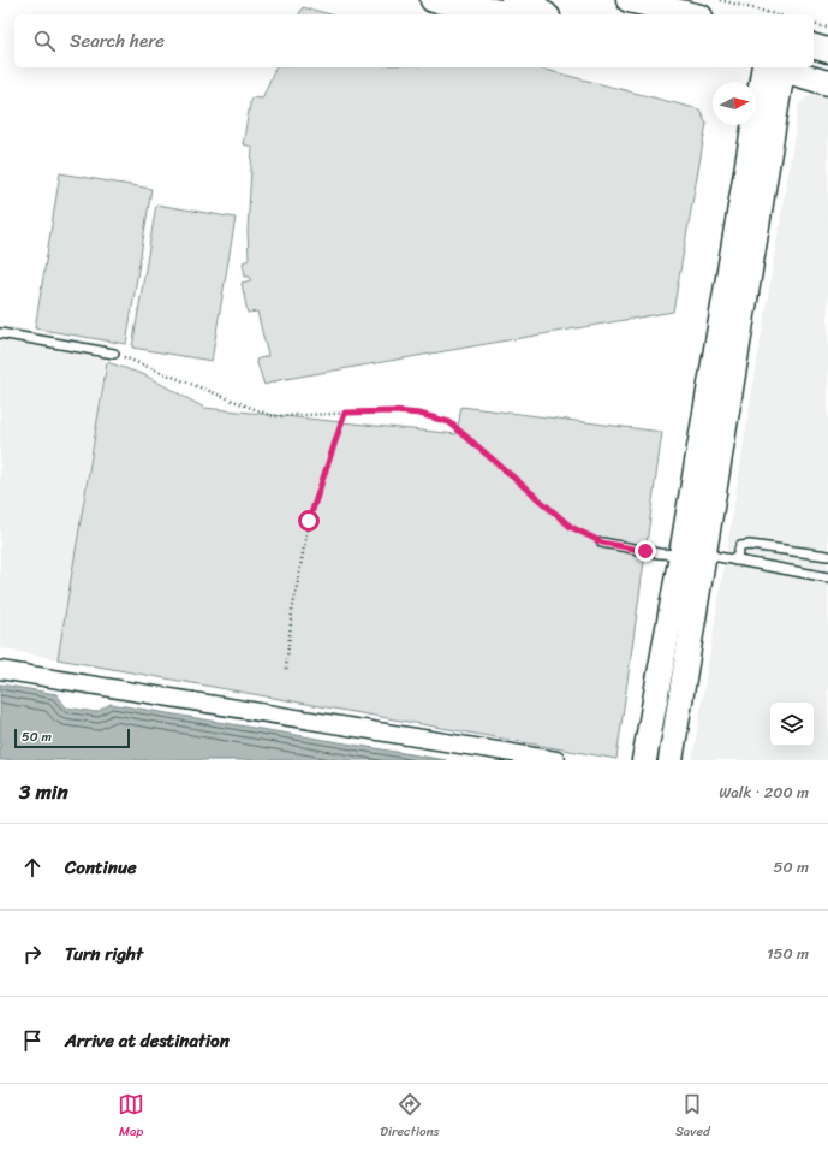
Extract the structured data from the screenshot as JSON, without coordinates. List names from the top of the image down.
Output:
{
  "scale_bar": "50 m",
  "north": "right",
  "page": {
    "search": "Search here",
    "scale": "50 m",
    "heading": ["3 min", "Walk · 200 m"],
    "list": [
      ["Continue", "50 m"],
      ["Turn right", "150 m"],
      "Arrive at destination"
    ],
    "nav": ["Map", "Directions", "Saved"]
  }
}
